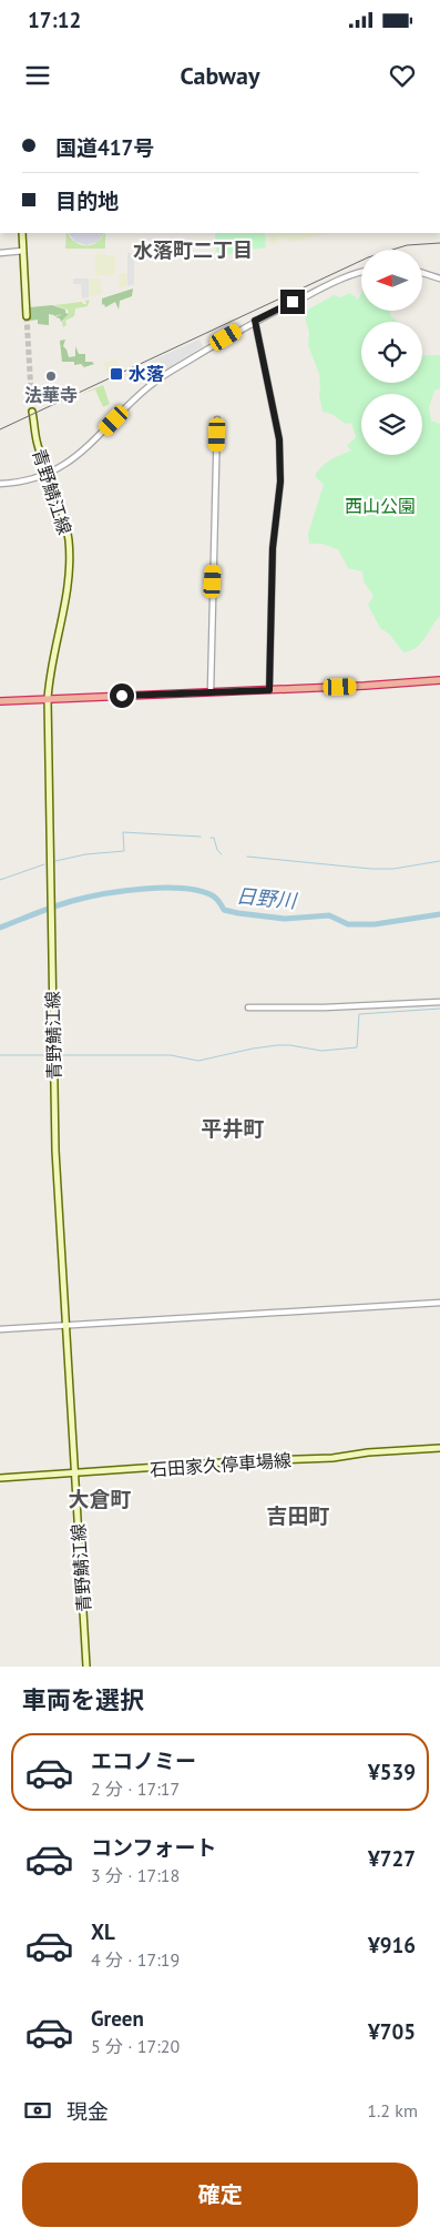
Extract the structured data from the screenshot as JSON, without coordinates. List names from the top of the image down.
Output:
{
  "streets": {
    "main road": ["青野鯖江線", "石田家久停車場線"]
  },
  "crossings": [
    ["青野鯖江線", "石田家久停車場線"]
  ],
  "districts": [
    "水落町二丁目",
    "平井町",
    "大倉町",
    "吉田町"
  ],
  "water": ["日野川"],
  "parks": ["西山公園"],
  "places": {
    "transit": ["水落"],
    "other": ["法華寺"]
  },
  "north": "left",
  "page": {
    "status": "17:12",
    "header": "Cabway",
    "banner": ["国道417号", "目的地"],
    "heading": "車両を選択",
    "list": [
      {
        "name": "エコノミー",
        "note": "2 分 · 17:17",
        "value": "¥539"
      },
      {
        "name": "コンフォート",
        "note": "3 分 · 17:18",
        "value": "¥727"
      },
      {
        "name": "XL",
        "note": "4 分 · 17:19",
        "value": "¥916"
      },
      {
        "name": "Green",
        "note": "5 分 · 17:20",
        "value": "¥705"
      }
    ],
    "pay": ["現金", "1.2 km"],
    "buttons": "確定"
  }
}
